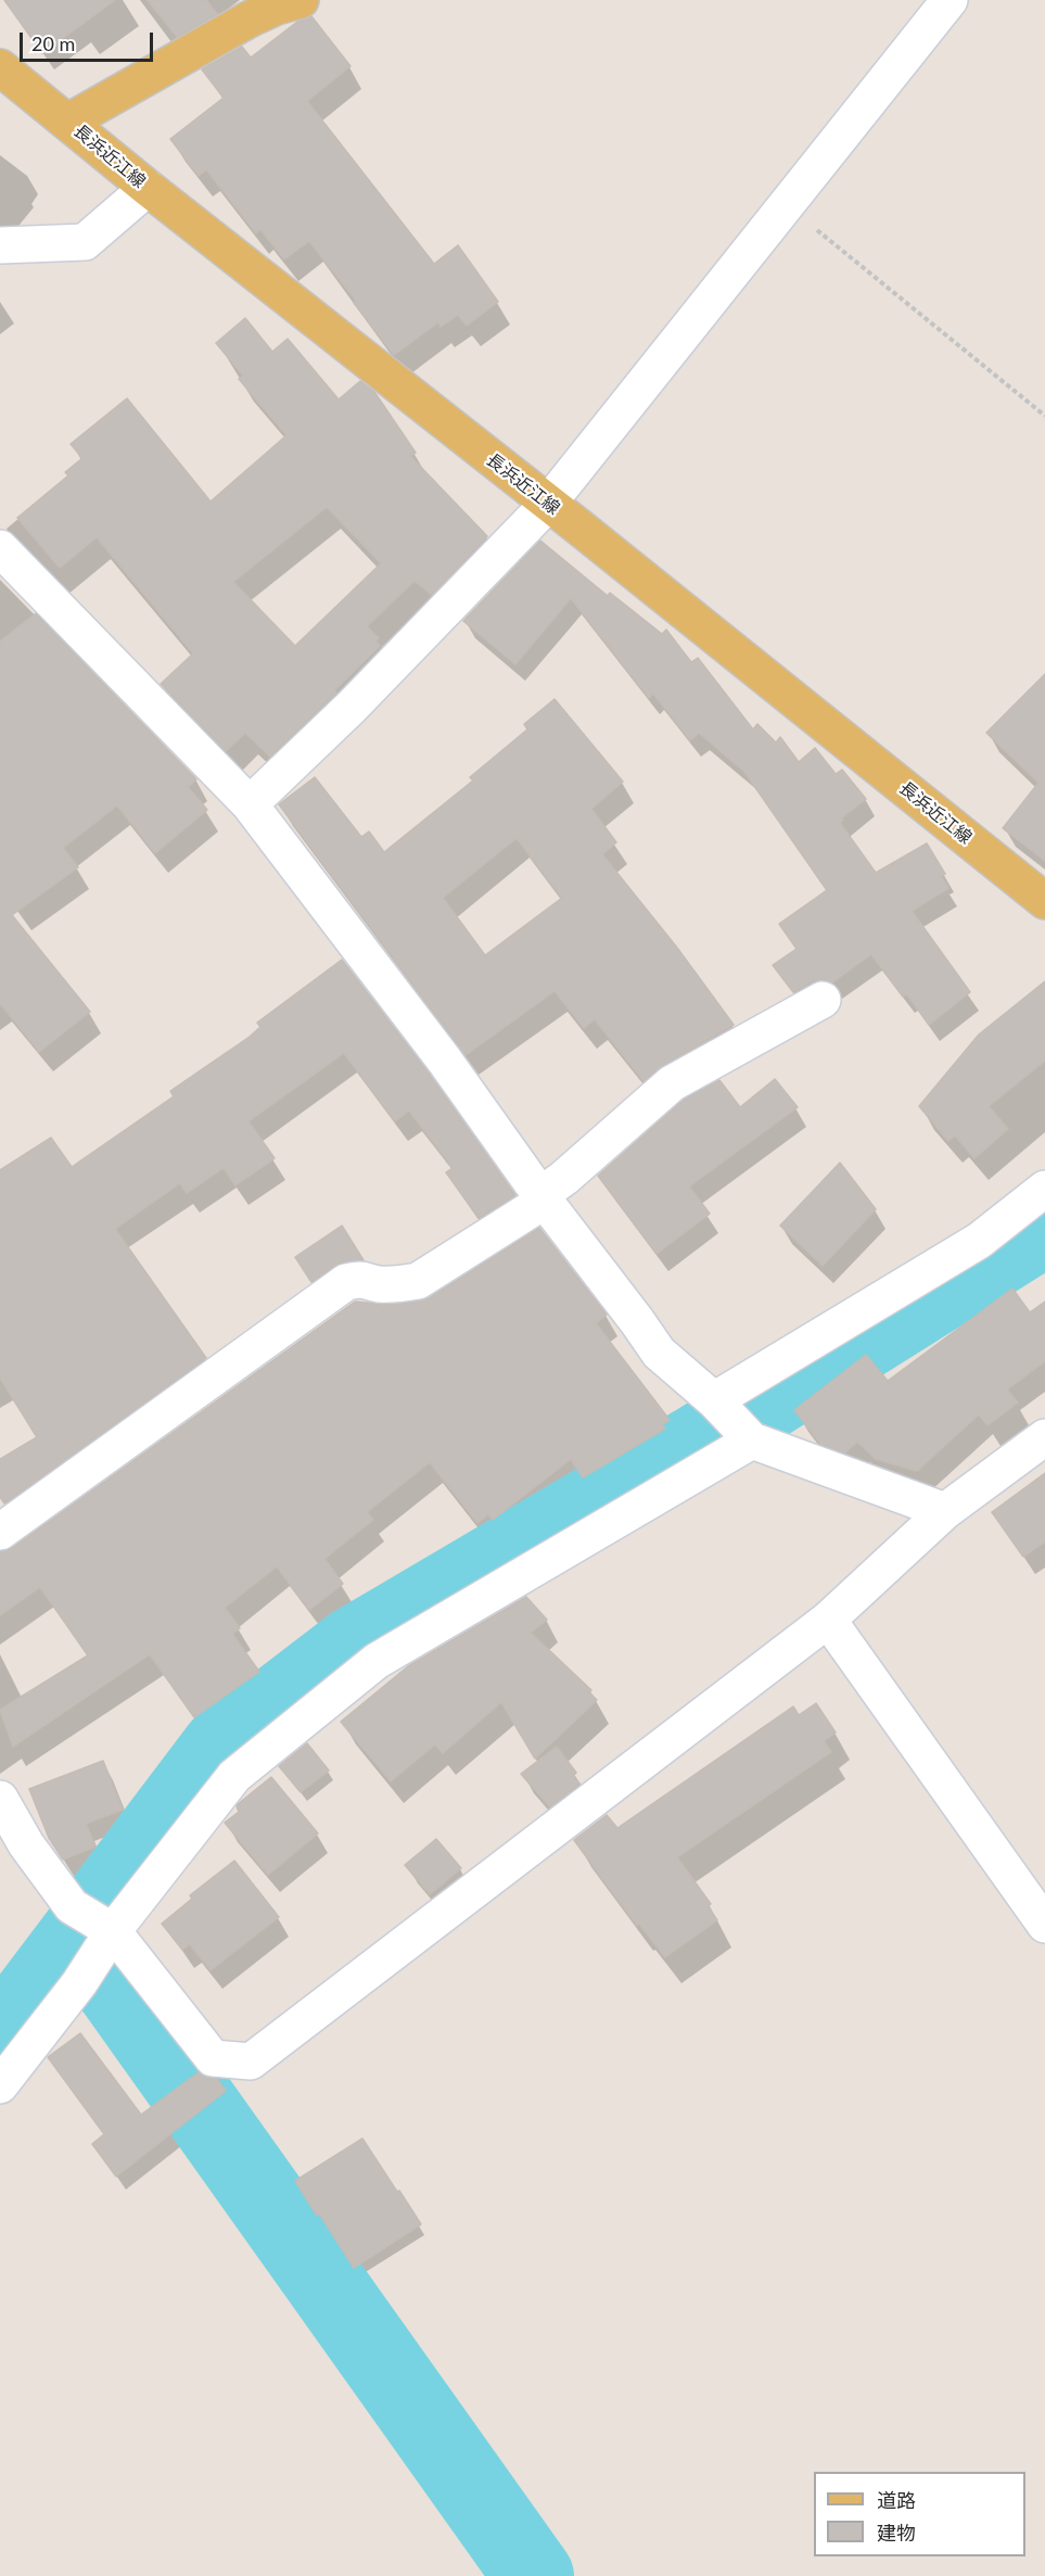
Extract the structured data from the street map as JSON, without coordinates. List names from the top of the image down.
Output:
{
  "streets": {
    "main road": ["長浜近江線"]
  },
  "legend": ["道路", "建物"],
  "scale_bar": "20 m"
}
